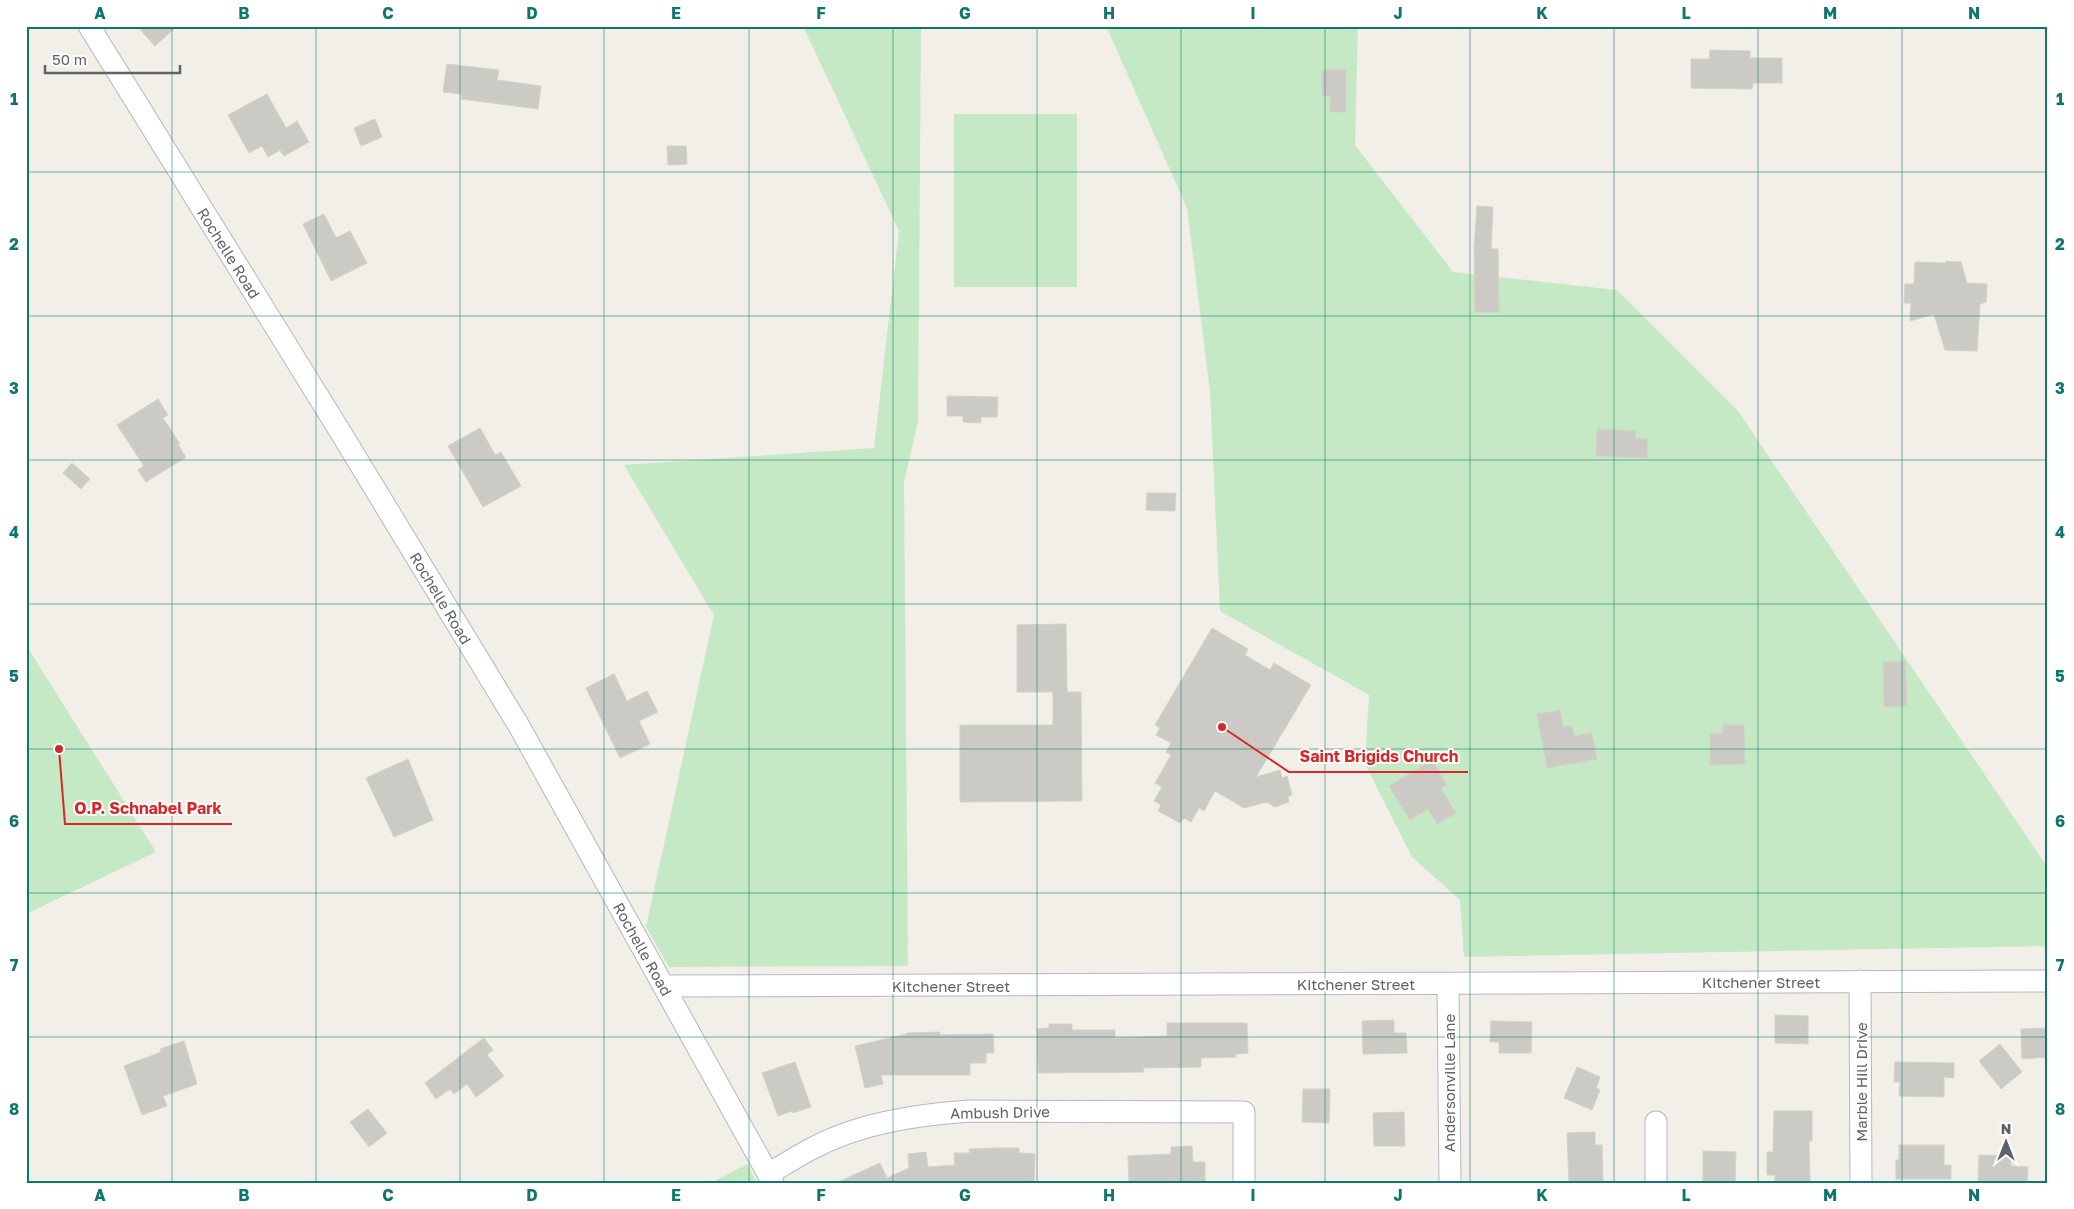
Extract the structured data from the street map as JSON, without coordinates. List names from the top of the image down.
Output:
{
  "streets": {
    "street": [
      "Rochelle Road",
      "Kitchener Street",
      "Marble Hill Drive",
      "Andersonville Lane",
      "Ambush Drive"
    ]
  },
  "crossings": [
    ["Rochelle Road", "Kitchener Street"],
    ["Rochelle Road", "Ambush Drive"],
    ["Kitchener Street", "Marble Hill Drive"],
    ["Kitchener Street", "Andersonville Lane"]
  ],
  "places": ["Saint Brigids Church", "O.P. Schnabel Park"],
  "scale_bar": "50 m",
  "north": "top",
  "grid": {
    "columns": [
      "A",
      "B",
      "C",
      "D",
      "E",
      "F",
      "G",
      "H",
      "I",
      "J",
      "K",
      "L",
      "M",
      "N"
    ],
    "rows": [
      "1",
      "2",
      "3",
      "4",
      "5",
      "6",
      "7",
      "8"
    ]
  }
}
